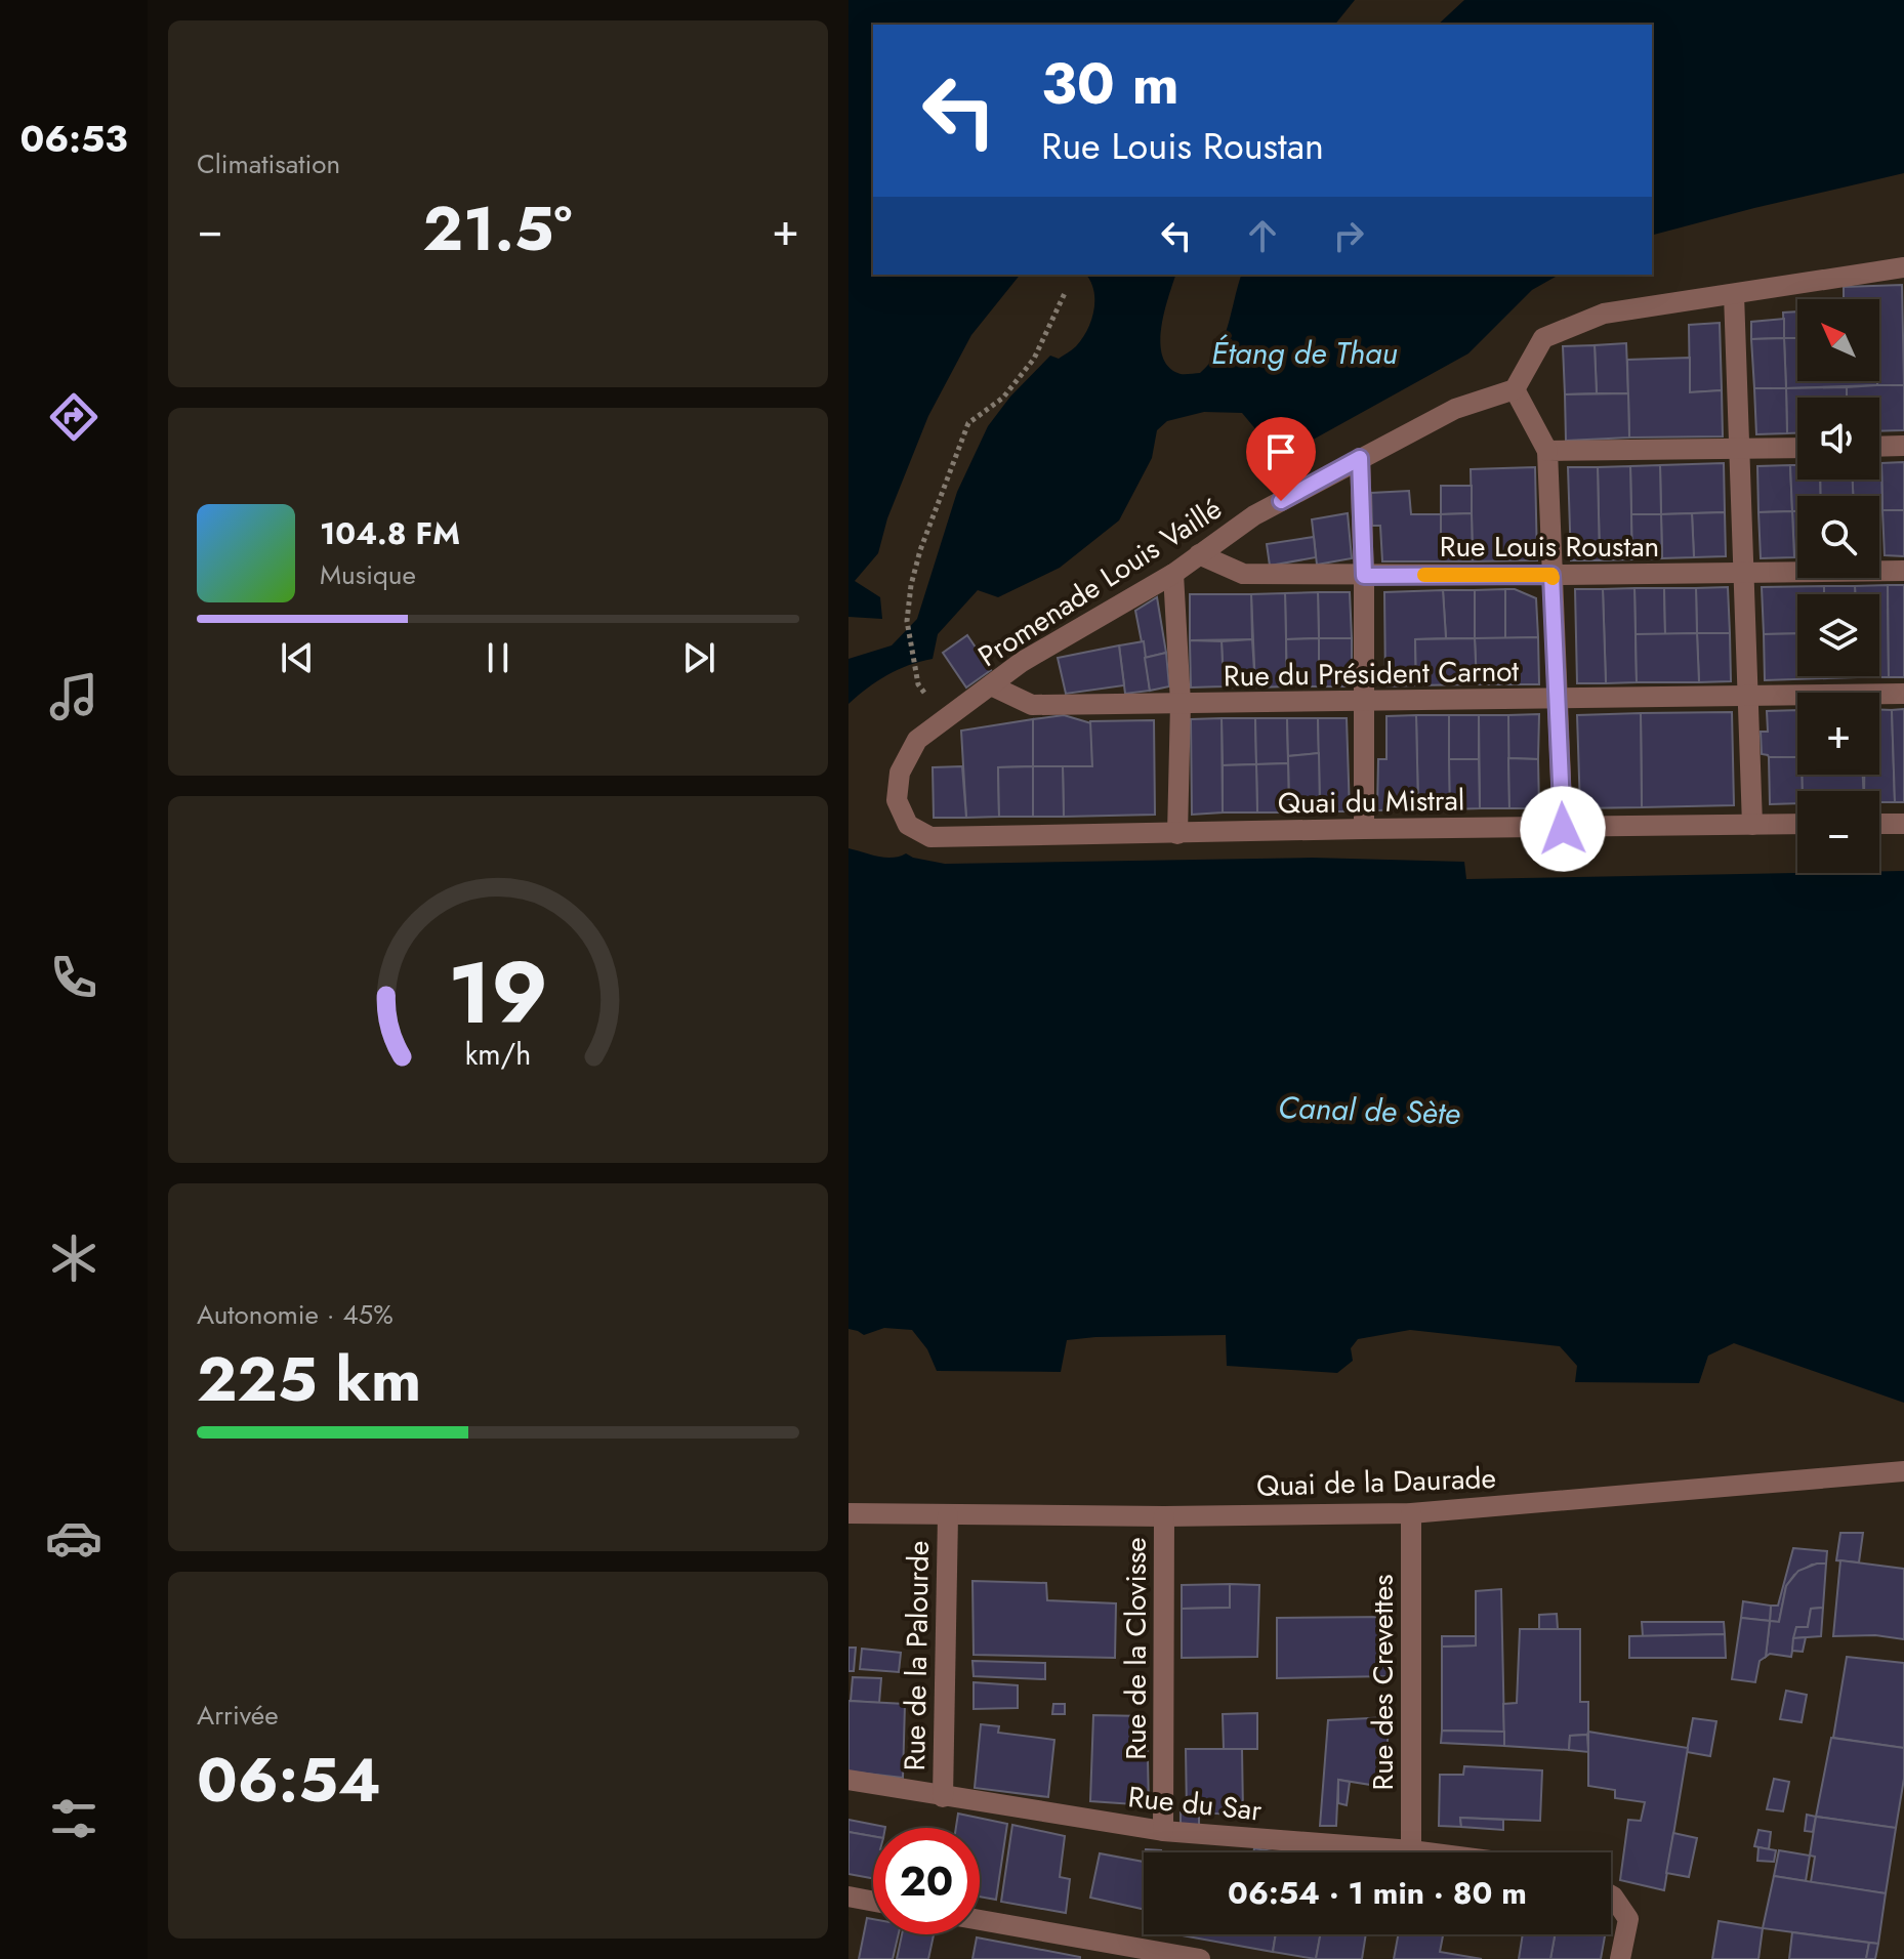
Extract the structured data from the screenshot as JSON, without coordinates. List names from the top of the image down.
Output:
{
  "streets": {
    "street": [
      "Rue Louis Roustan",
      "Promenade Louis Vaillé",
      "Rue du Président Carnot",
      "Quai du Mistral",
      "Quai de la Daurade",
      "Rue de la Clovisse",
      "Rue de la Palourde",
      "Rue des Crevettes",
      "Rue du Sar"
    ]
  },
  "crossings": [
    ["Rue Louis Roustan", "Promenade Louis Vaillé"],
    ["Promenade Louis Vaillé", "Rue du Président Carnot"],
    ["Promenade Louis Vaillé", "Quai du Mistral"],
    ["Quai de la Daurade", "Rue de la Clovisse"],
    ["Quai de la Daurade", "Rue de la Palourde"],
    ["Quai de la Daurade", "Rue des Crevettes"],
    ["Rue de la Clovisse", "Rue du Sar"],
    ["Rue de la Palourde", "Rue du Sar"],
    ["Rue des Crevettes", "Rue du Sar"]
  ],
  "water": ["Étang de Thau", "Canal de Sète"],
  "north": "top left",
  "page": {
    "tabs": "06:53",
    "tile": [
      "Climatisation",
      ["Autonomie · 45%", "225 km"],
      ["Arrivée", "06:54"]
    ],
    "turn": ["30 m", "Rue Louis Roustan"],
    "heat": ["−", "21.5°", "+"],
    "map_buttons": ["+", "−"],
    "song": ["104.8 FM", "Musique"],
    "limit": "20",
    "trip": "06:54 · 1 min · 80 m",
    "gauge": ["19", "km/h"]
  }
}
